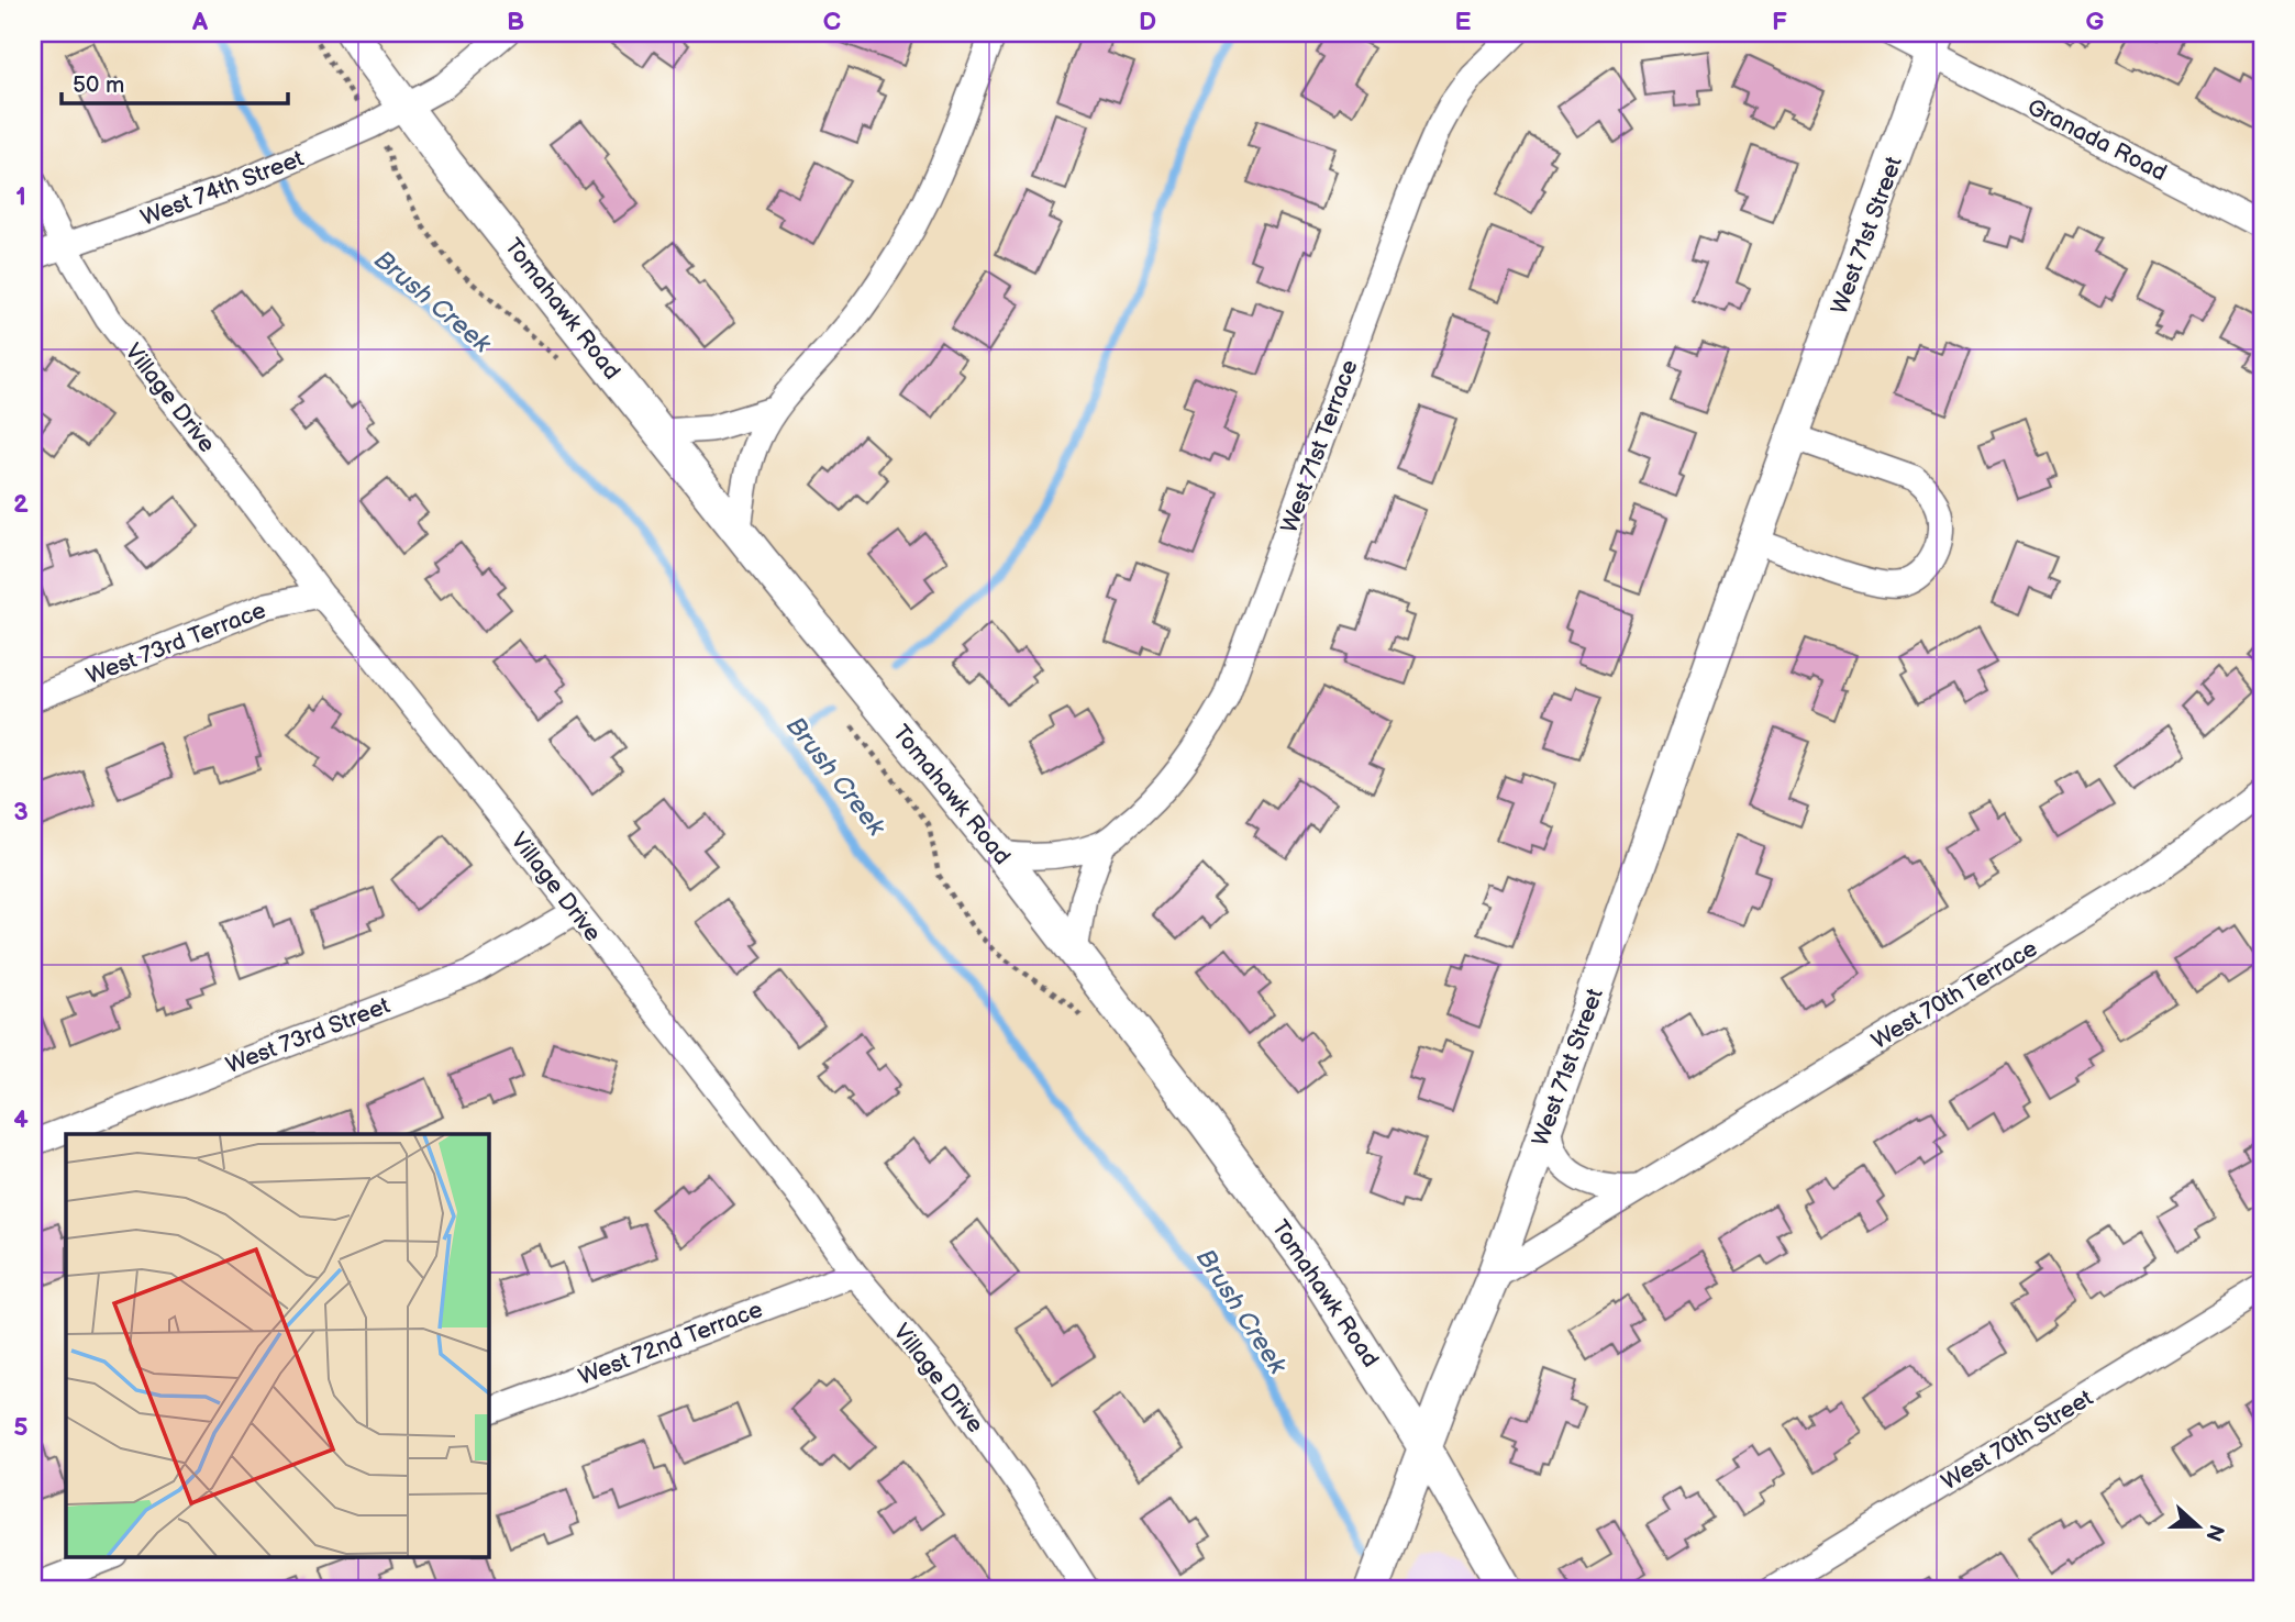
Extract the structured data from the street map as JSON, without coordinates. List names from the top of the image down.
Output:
{
  "streets": {
    "street": [
      "Granada Road",
      "West 74th Street",
      "West 71st Street",
      "Tomahawk Road",
      "Village Drive",
      "West 71st Terrace",
      "West 73rd Terrace",
      "West 70th Terrace",
      "West 73rd Street",
      "West 72nd Terrace",
      "West 70th Street"
    ]
  },
  "crossings": [
    ["Granada Road", "West 71st Street"],
    ["West 74th Street", "Tomahawk Road"],
    ["West 74th Street", "Village Drive"],
    ["West 71st Street", "Tomahawk Road"],
    ["West 71st Street", "West 70th Terrace"],
    ["Tomahawk Road", "West 71st Terrace"],
    ["Village Drive", "West 73rd Terrace"],
    ["Village Drive", "West 73rd Street"],
    ["Village Drive", "West 72nd Terrace"]
  ],
  "water": ["Brush Creek"],
  "scale_bar": "50 m",
  "north": "right",
  "grid": {
    "columns": [
      "A",
      "B",
      "C",
      "D",
      "E",
      "F",
      "G"
    ],
    "rows": [
      "1",
      "2",
      "3",
      "4",
      "5"
    ]
  }
}
